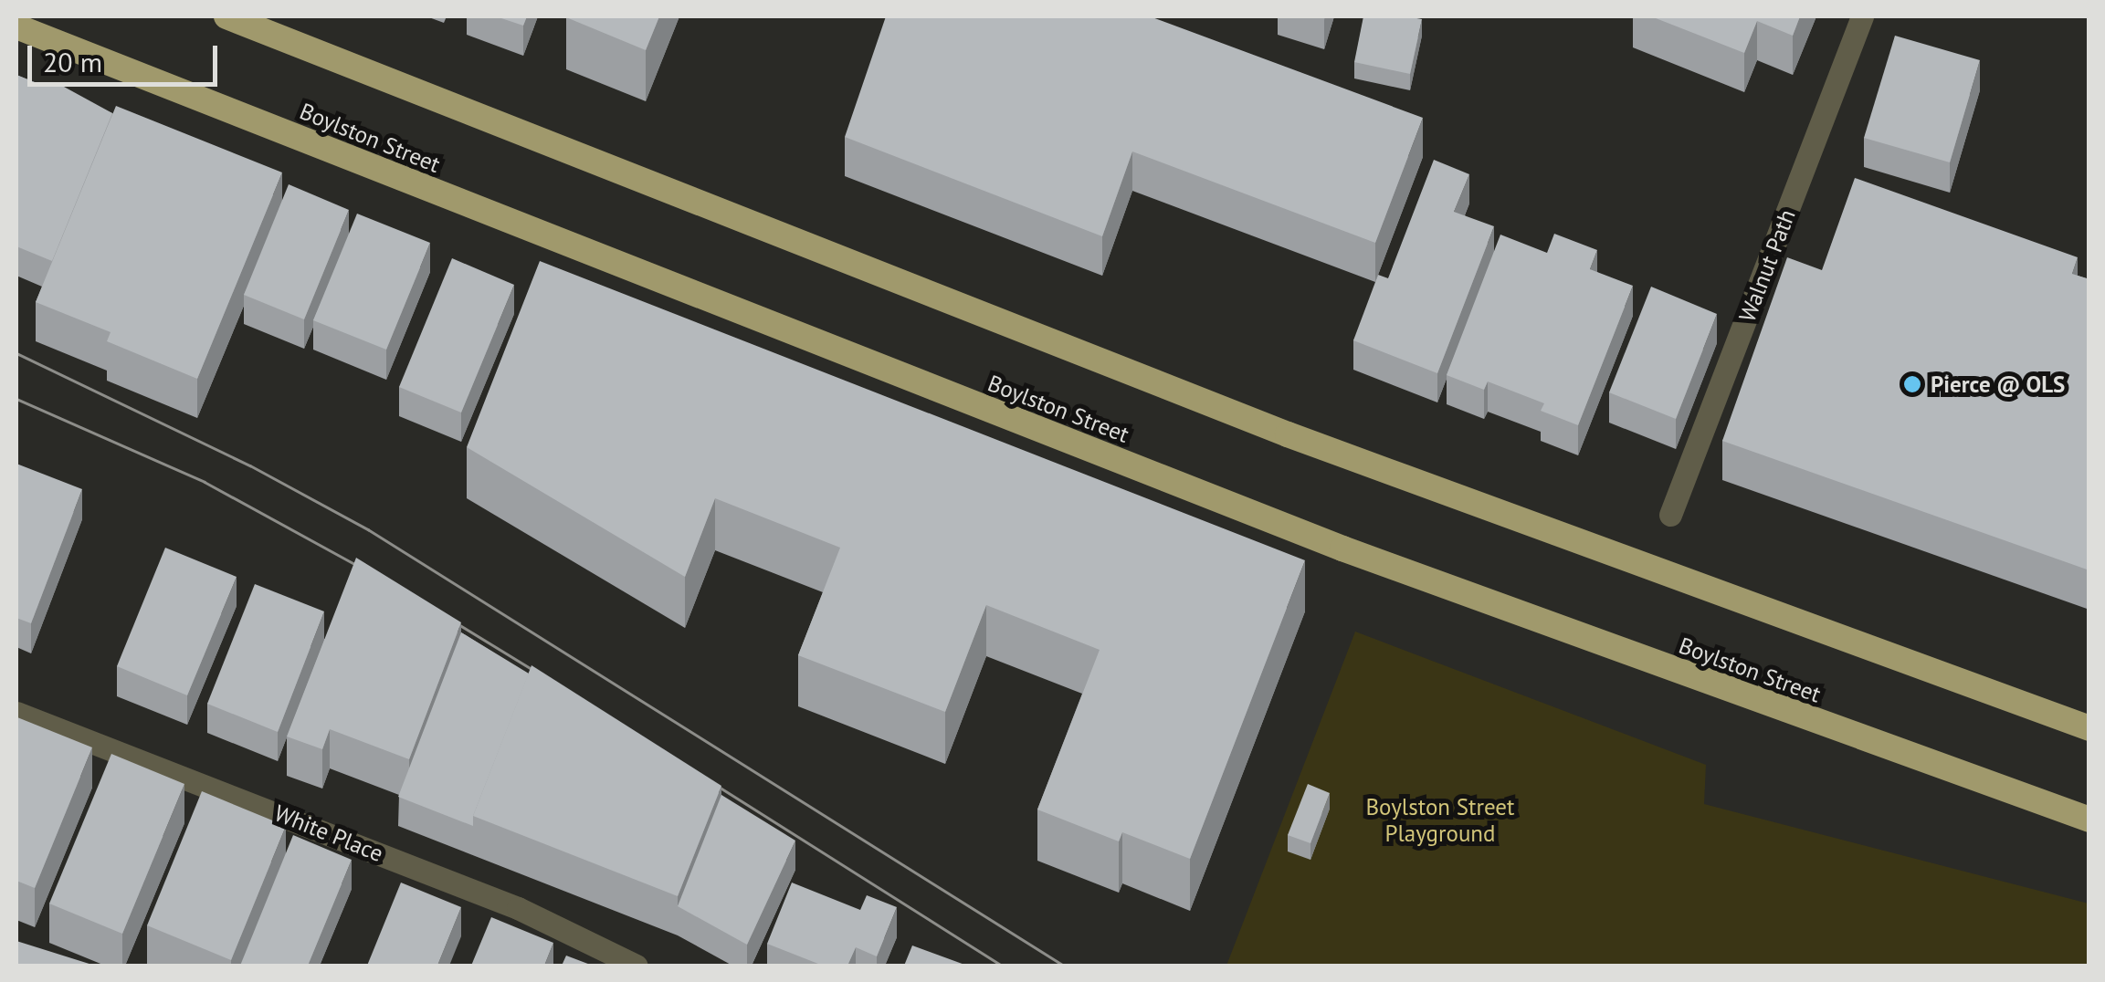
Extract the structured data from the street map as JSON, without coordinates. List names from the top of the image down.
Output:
{
  "streets": {
    "highway": ["Boylston Street"],
    "street": ["Walnut Path", "White Place"]
  },
  "parks": ["Boylston Street Playground"],
  "places": ["Pierce @ OLS"],
  "scale_bar": "20 m"
}
